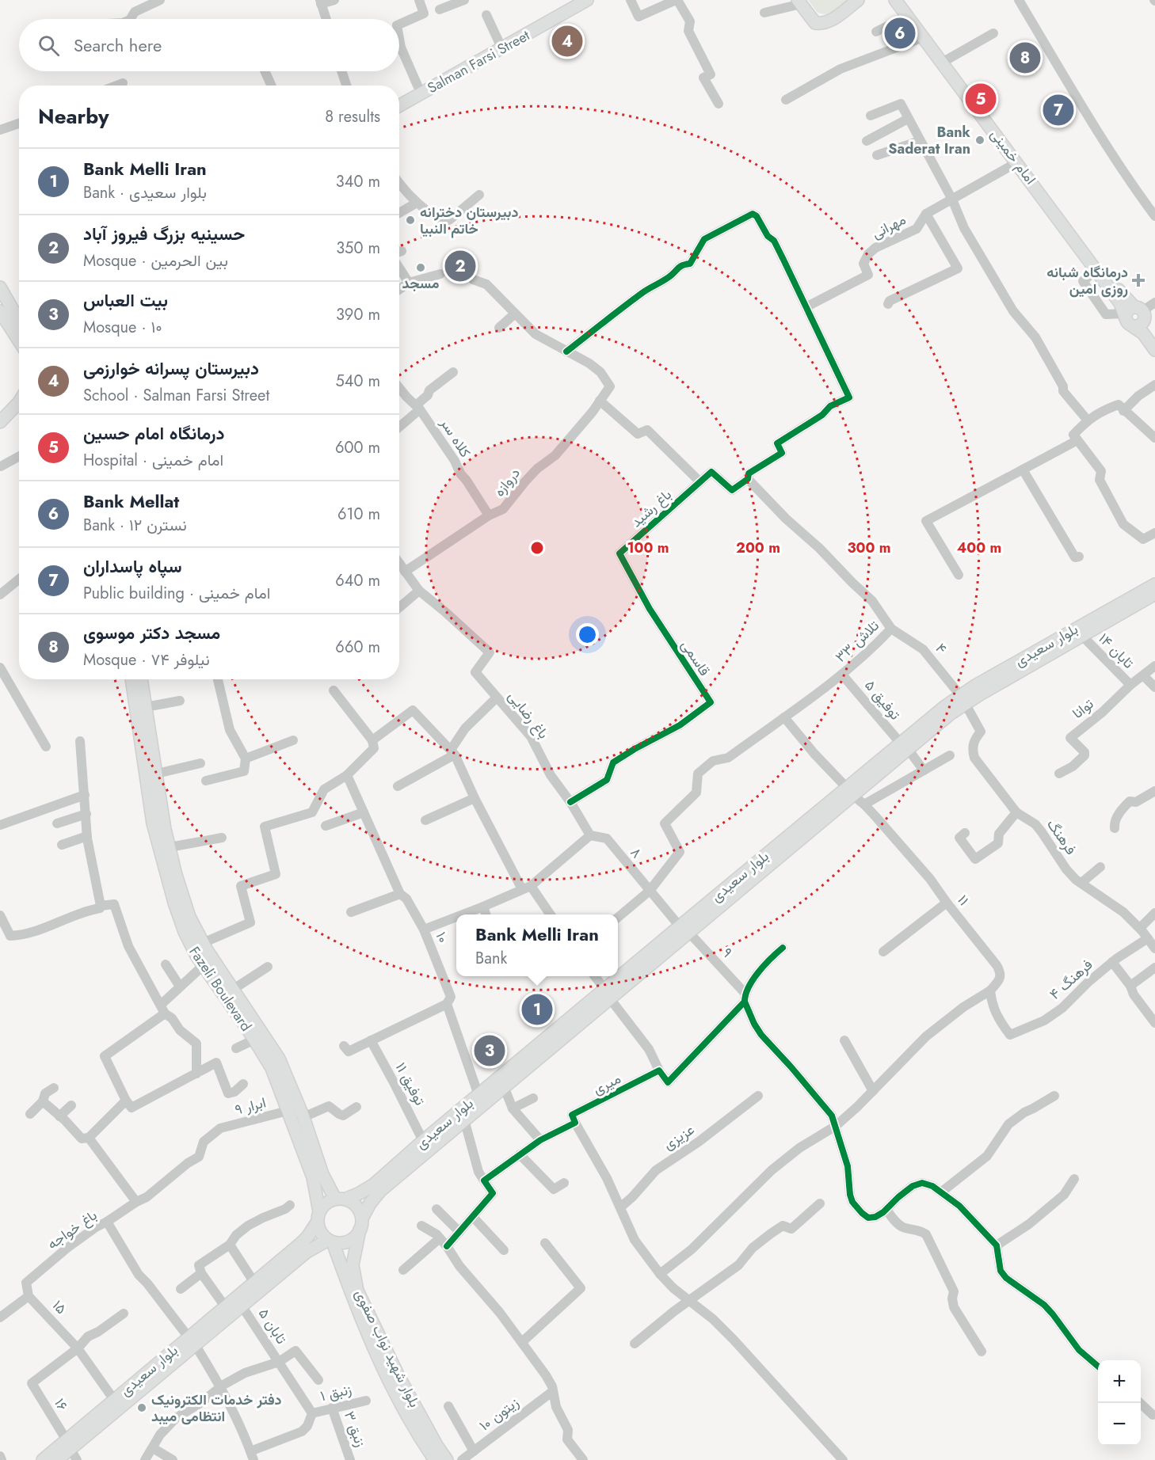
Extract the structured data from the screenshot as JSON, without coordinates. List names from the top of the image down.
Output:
{
  "streets": {
    "main road": [
      "Salman Farsi Street",
      "امام خمینی",
      "بلوار سعیدی",
      "Fazeli Boulevard",
      "بلوار شهید نواب صفوی"
    ],
    "street": [
      "مهرانی",
      "کلاه سر",
      "دروازه",
      "باغ رشید",
      "تلاش ۳۳",
      "۴",
      "تابان ۱۴",
      "قاسمی",
      "توفیق ۵",
      "توانا",
      "باغ رضایی",
      "فرهنگ",
      "۸",
      "۱۱",
      "۱۰",
      "۹",
      "فرهنگ ۴",
      "توفیق ۱۱",
      "میری",
      "ابرار ۹",
      "عزیزی",
      "باغ خواجه",
      "۱۵",
      "تابان ۵",
      "زنبق ۱",
      "۱۶",
      "زیتون ۱۰",
      "زنبق ۳"
    ]
  },
  "crossings": [
    ["امام خمینی", "مهرانی"],
    ["کلاه سر", "دروازه"],
    ["باغ رشید", "قاسمی"],
    ["تلاش ۳۳", "۴"],
    ["تلاش ۳۳", "توفیق ۵"],
    ["تلاش ۳۳", "۸"],
    ["تلاش ۳۳", "۱۱"],
    ["بلوار سعیدی", "۴"],
    ["بلوار سعیدی", "تابان ۱۴"],
    ["بلوار سعیدی", "توفیق ۵"],
    ["بلوار سعیدی", "فرهنگ"],
    ["بلوار سعیدی", "۸"],
    ["بلوار سعیدی", "۱۱"],
    ["بلوار سعیدی", "۱۰"],
    ["بلوار سعیدی", "۹"],
    ["بلوار سعیدی", "Fazeli Boulevard"],
    ["بلوار سعیدی", "توفیق ۱۱"],
    ["بلوار سعیدی", "۱۵"],
    ["بلوار سعیدی", "تابان ۵"],
    ["بلوار سعیدی", "بلوار شهید نواب صفوی"],
    ["بلوار سعیدی", "۱۶"],
    ["۴", "فرهنگ"],
    ["تابان ۱۴", "توانا"],
    ["قاسمی", "باغ رضایی"],
    ["فرهنگ", "فرهنگ ۴"],
    ["۸", "۱۰"],
    ["۸", "۹"],
    ["۱۱", "فرهنگ ۴"],
    ["Fazeli Boulevard", "ابرار ۹"],
    ["Fazeli Boulevard", "بلوار شهید نواب صفوی"],
    ["ابرار ۹", "باغ خواجه"],
    ["باغ خواجه", "۱۵"],
    ["۱۵", "۱۶"],
    ["تابان ۵", "زنبق ۱"],
    ["زنبق ۱", "زنبق ۳"]
  ],
  "places": {
    "other": [
      "Bank Saderat Iran",
      "دبیرستان دخترانه خاتم النبیا",
      "مسجد",
      "دفتر خدمات الکترونیک انتظامی میبد"
    ],
    "health": ["درمانگاه شبانه روزی امین"]
  },
  "page": {
    "pins": [
      "6",
      "4",
      "8",
      "5",
      "7",
      "2",
      "1",
      "3"
    ],
    "search": "Search here",
    "heading": ["Nearby", "8 results"],
    "list": [
      {
        "mark": "1",
        "name": "Bank Melli Iran",
        "note": "Bank · بلوار سعیدی",
        "value": "340 m"
      },
      {
        "mark": "2",
        "name": "حسینیه بزرگ فیروز آباد",
        "note": "Mosque · بین الحرمین",
        "value": "350 m"
      },
      {
        "mark": "3",
        "name": "بیت العباس",
        "note": "Mosque · ۱۰",
        "value": "390 m"
      },
      {
        "mark": "4",
        "name": "دبیرستان پسرانه خوارزمی",
        "note": "School · Salman Farsi Street",
        "value": "540 m"
      },
      {
        "mark": "5",
        "name": "درمانگاه امام حسین",
        "note": "Hospital · امام خمینی",
        "value": "600 m"
      },
      {
        "mark": "6",
        "name": "Bank Mellat",
        "note": "Bank · نسترن ۱۲",
        "value": "610 m"
      },
      {
        "mark": "7",
        "name": "سپاه پاسداران",
        "note": "Public building · امام خمینی",
        "value": "640 m"
      },
      {
        "mark": "8",
        "name": "مسجد دکتر موسوی",
        "note": "Mosque · نیلوفر ۷۴",
        "value": "660 m"
      }
    ],
    "popup": ["Bank Melli Iran", "Bank"],
    "map_buttons": ["+", "−"]
  },
  "rings": [
    "100 m",
    "200 m",
    "300 m",
    "400 m"
  ]
}
